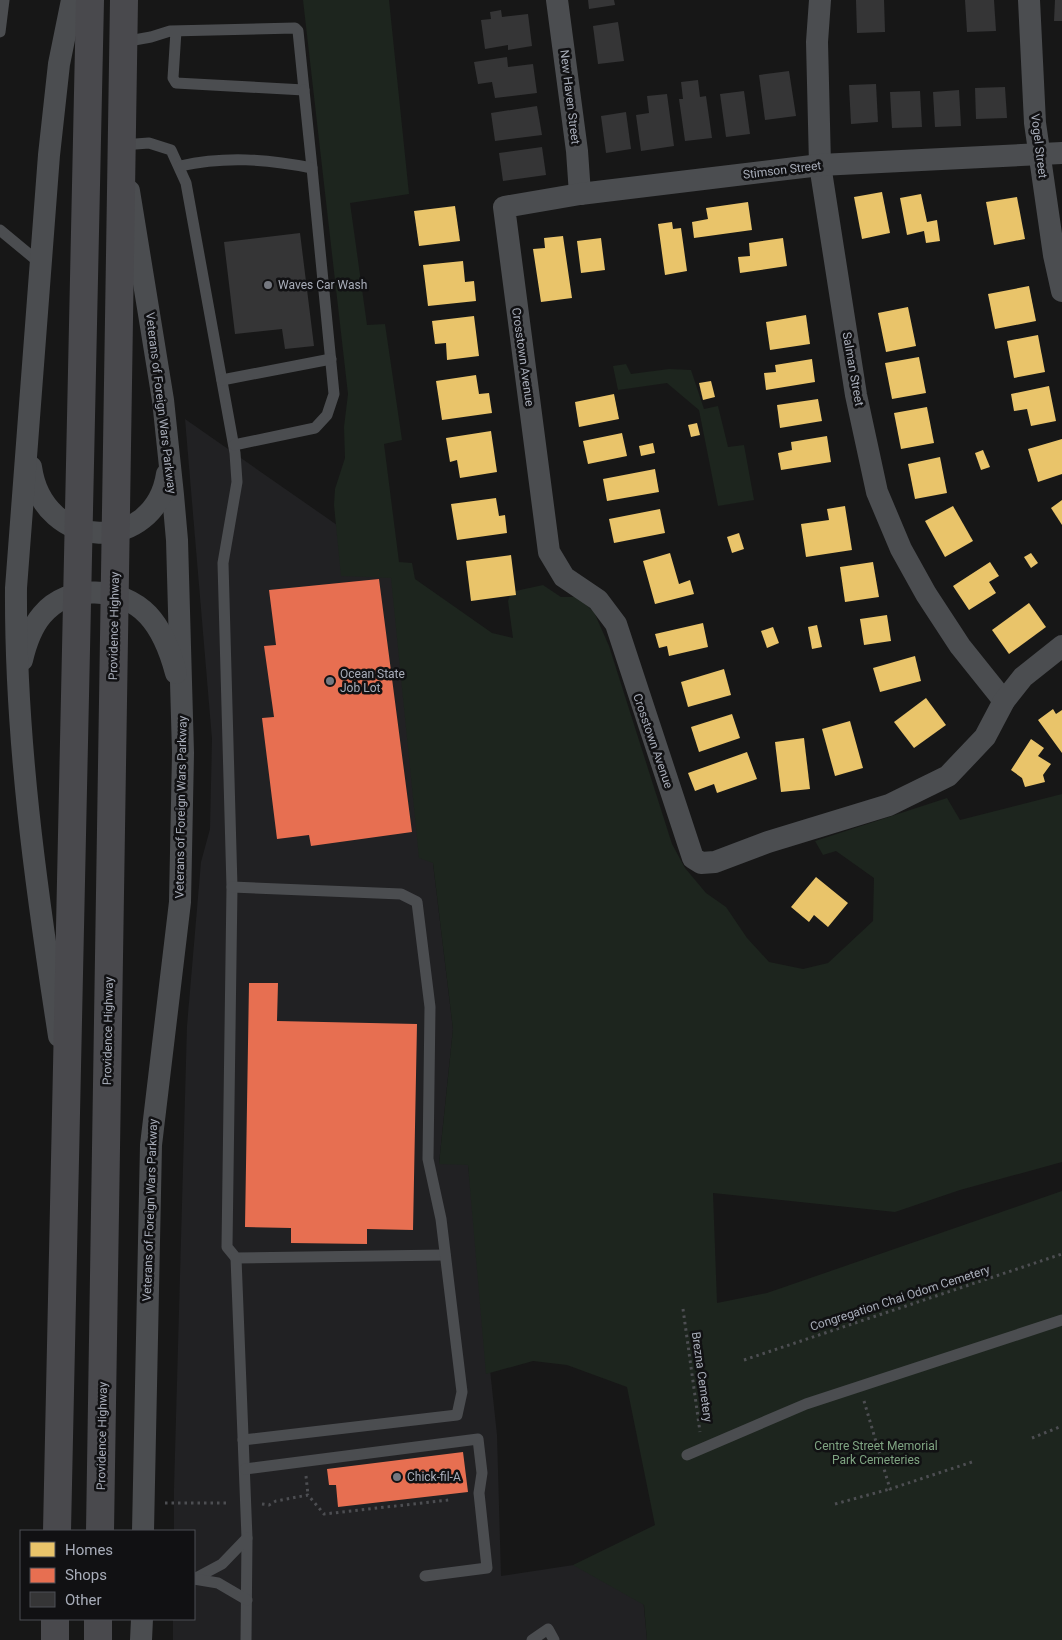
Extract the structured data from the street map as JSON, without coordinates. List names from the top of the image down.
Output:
{
  "streets": {
    "highway": ["Veterans of Foreign Wars Parkway", "Providence Highway"],
    "street": [
      "New Haven Street",
      "Vogel Street",
      "Stimson Street",
      "Crosstown Avenue",
      "Salman Street"
    ],
    "path": ["Congregation Chai Odom Cemetery", "Brezna Cemetery"]
  },
  "crossings": [
    ["New Haven Street", "Stimson Street"],
    ["Vogel Street", "Stimson Street"],
    ["Stimson Street", "Crosstown Avenue"],
    ["Stimson Street", "Salman Street"],
    ["Crosstown Avenue", "Salman Street"],
    ["Veterans of Foreign Wars Parkway", "Providence Highway"]
  ],
  "parks": ["Centre Street Memorial Park Cemeteries"],
  "places": ["Waves Car Wash", "Ocean State Job Lot", "Chick-fil-A"],
  "legend": ["Homes", "Shops", "Other"]
}
